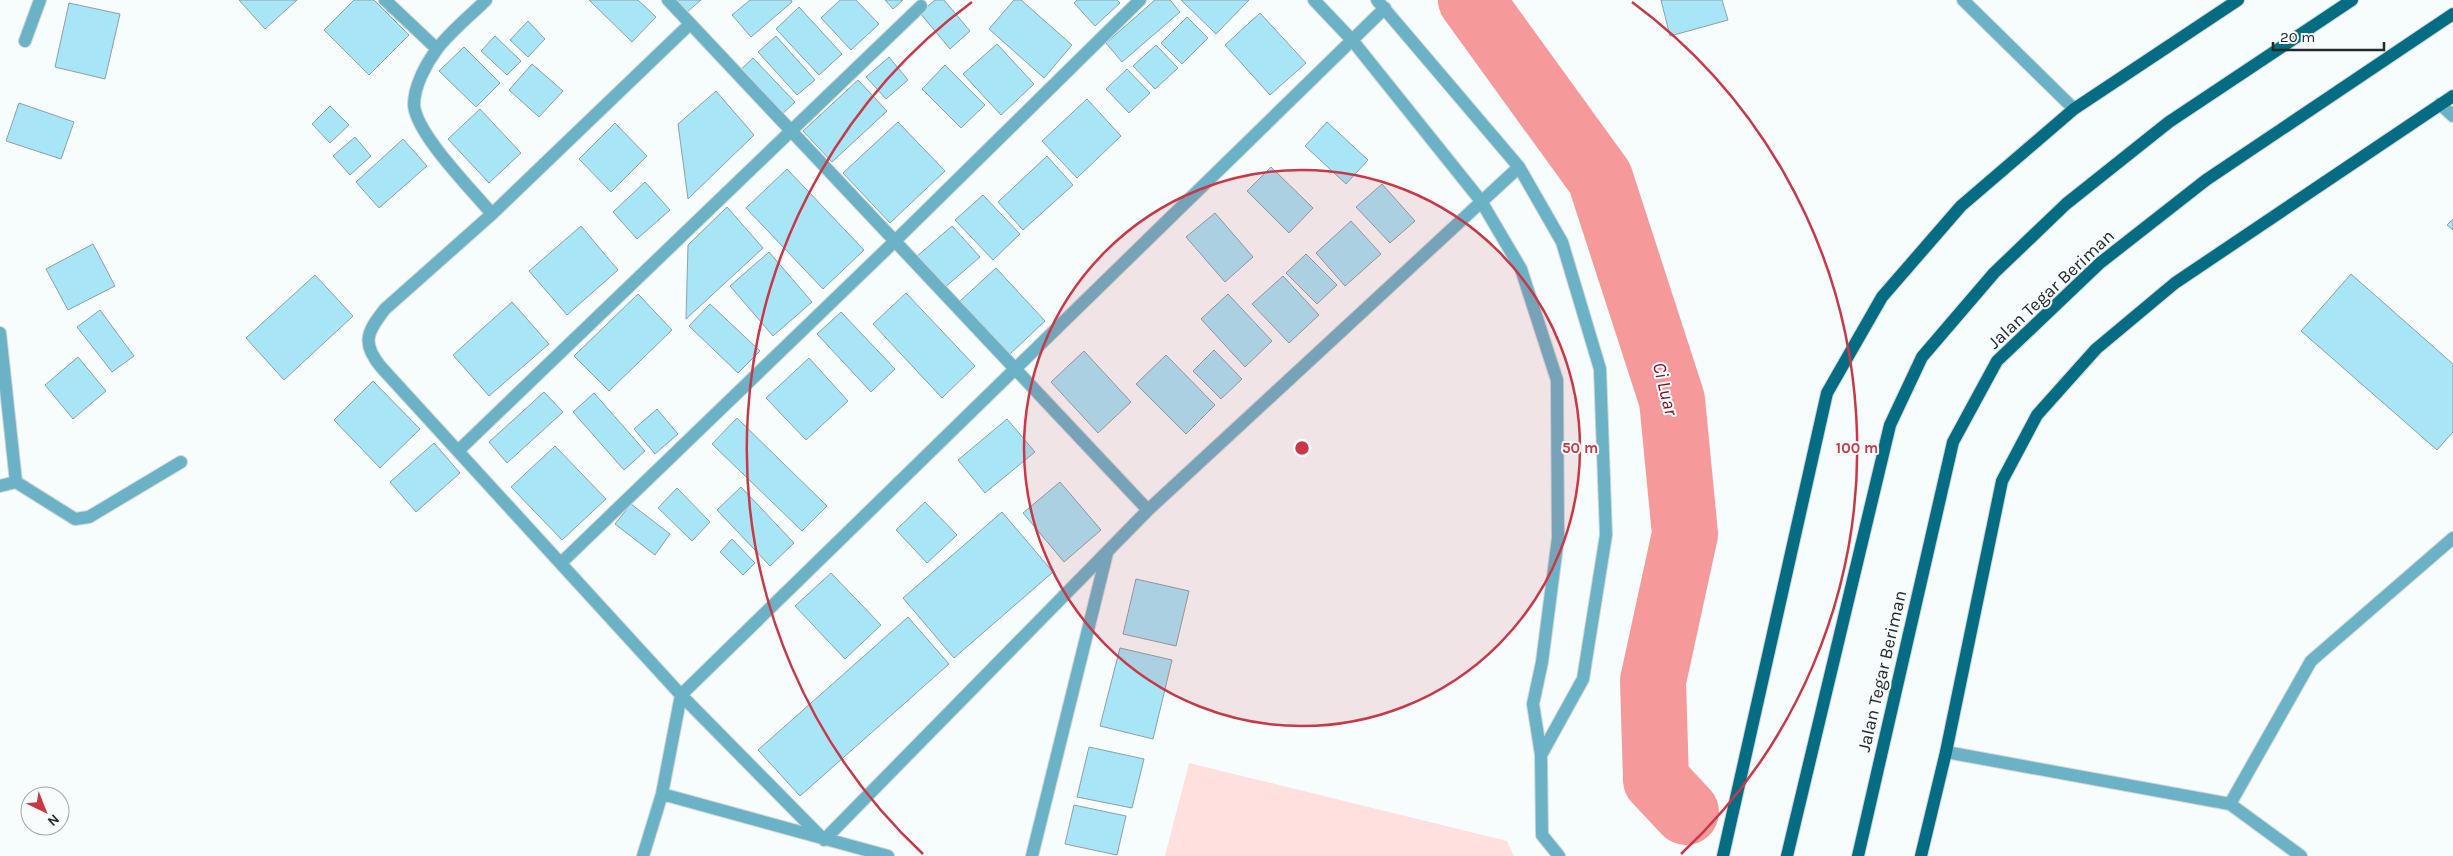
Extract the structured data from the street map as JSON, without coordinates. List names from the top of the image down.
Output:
{
  "streets": {
    "main road": ["Jalan Tegar Beriman"]
  },
  "water": ["Ci Luar"],
  "scale_bar": "20 m",
  "north": "bottom right",
  "rings": ["50 m", "100 m"]
}
